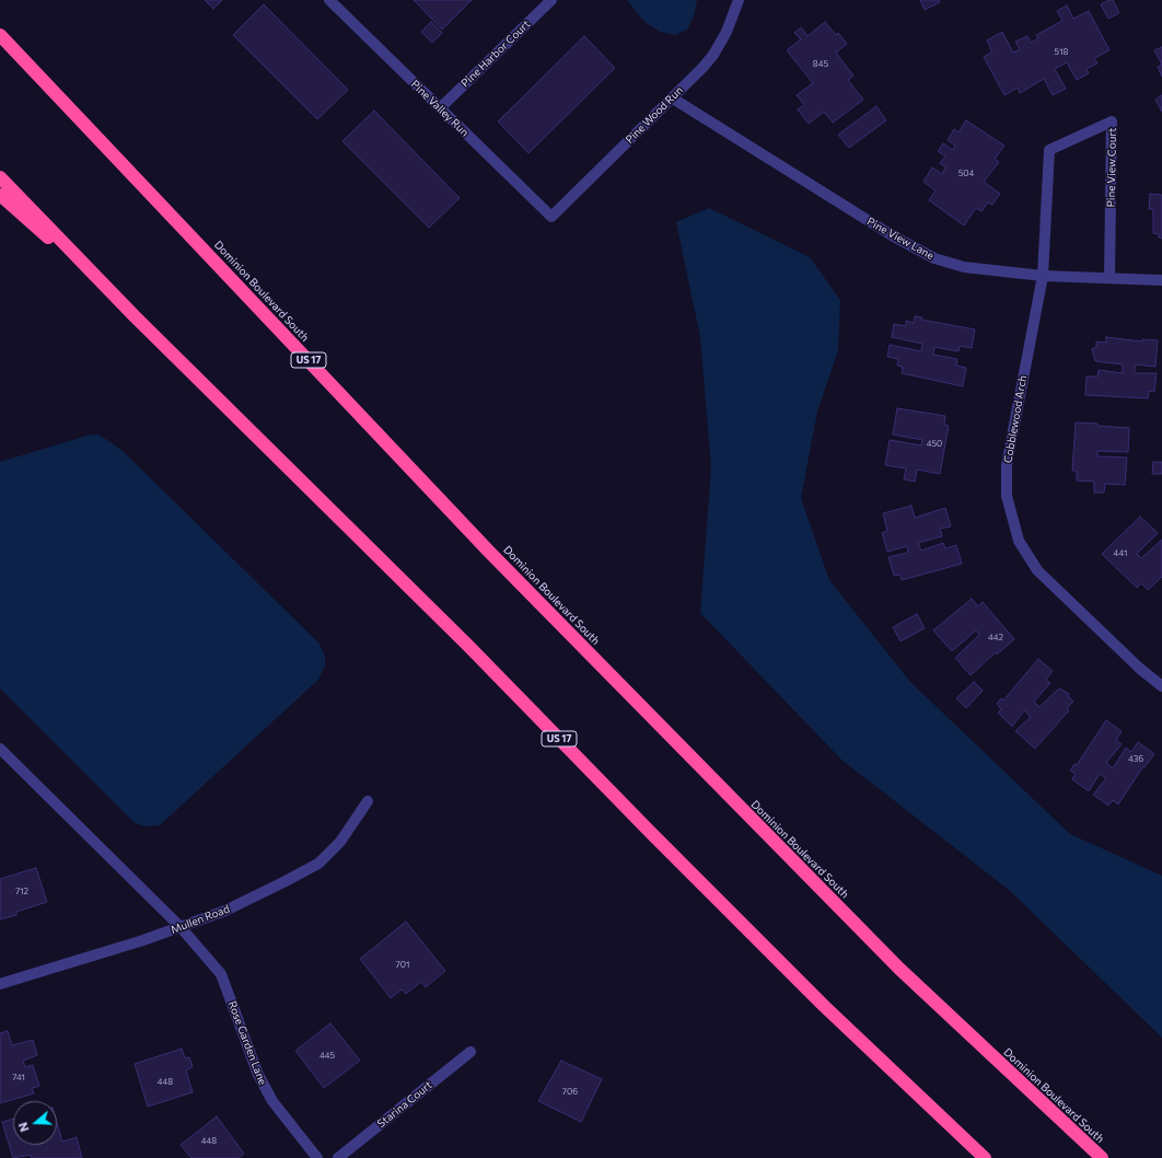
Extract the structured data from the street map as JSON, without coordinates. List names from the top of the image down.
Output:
{
  "streets": {
    "highway": ["Dominion Boulevard South", "US 17"],
    "street": [
      "Pine Harbor Court",
      "Pine Valley Run",
      "Pine Wood Run",
      "Pine View Court",
      "Pine View Lane",
      "Cobblewood Arch",
      "Mullen Road",
      "Rose Garden Lane",
      "Starina Court"
    ]
  },
  "crossings": [
    ["Pine Harbor Court", "Pine Valley Run"],
    ["Pine Valley Run", "Pine Wood Run"],
    ["Pine Wood Run", "Pine View Lane"],
    ["Pine View Court", "Pine View Lane"],
    ["Pine View Court", "Cobblewood Arch"],
    ["Pine View Lane", "Cobblewood Arch"],
    ["Mullen Road", "Rose Garden Lane"]
  ],
  "house_numbers": [
    "518",
    "845",
    "504",
    "450",
    "441",
    "442",
    "436",
    "712",
    "701",
    "445",
    "741",
    "448",
    "706",
    "448"
  ],
  "north": "left"
}
